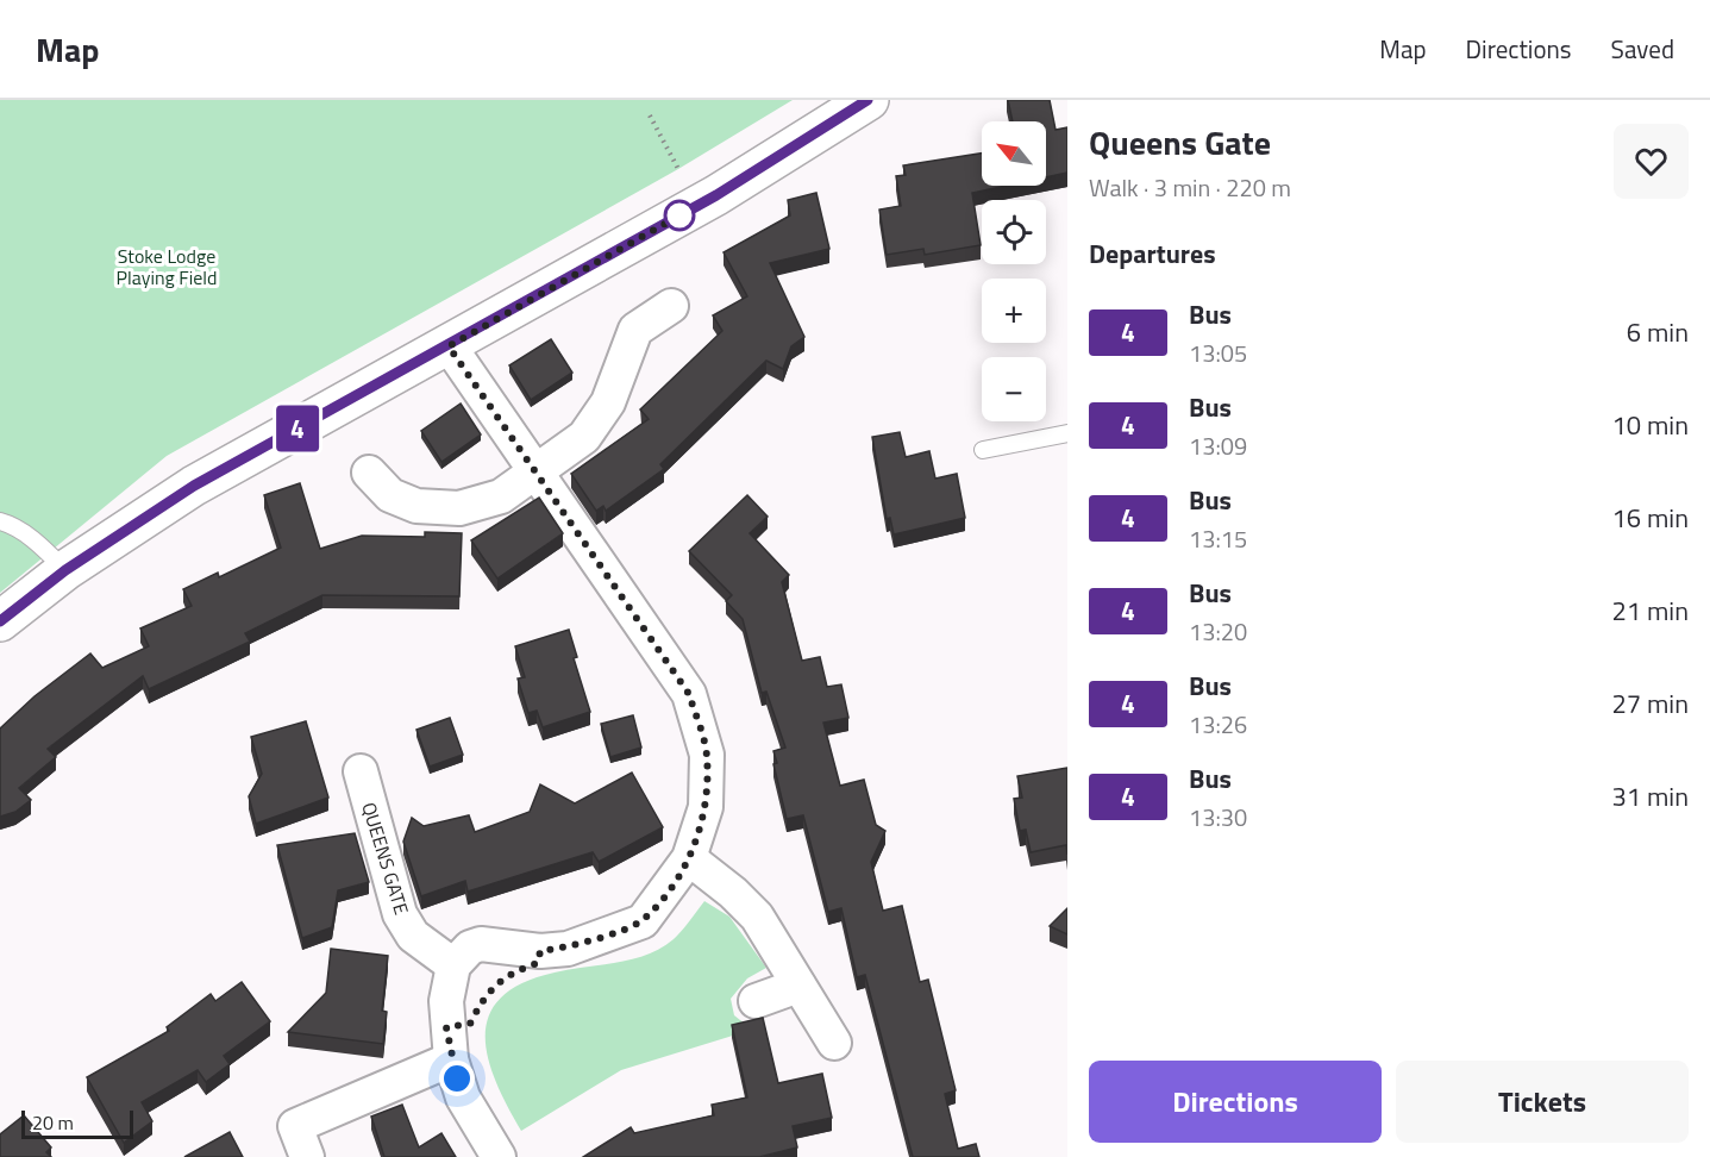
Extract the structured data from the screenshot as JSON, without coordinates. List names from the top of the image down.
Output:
{
  "streets": {
    "street": ["QUEENS GATE"]
  },
  "parks": ["Stoke Lodge Playing Field"],
  "lines": ["bus line 4"],
  "scale_bar": "20 m",
  "north": "top left",
  "page": {
    "header": "Map",
    "nav": ["Map", "Directions", "Saved"],
    "on_map": "4",
    "heading": [
      ["Queens Gate", "Walk · 3 min · 220 m"],
      "Departures"
    ],
    "map_buttons": ["+", "−"],
    "list": [
      {
        "mark": "4",
        "name": "Bus",
        "note": "13:05",
        "value": "6 min"
      },
      {
        "mark": "4",
        "name": "Bus",
        "note": "13:09",
        "value": "10 min"
      },
      {
        "mark": "4",
        "name": "Bus",
        "note": "13:15",
        "value": "16 min"
      },
      {
        "mark": "4",
        "name": "Bus",
        "note": "13:20",
        "value": "21 min"
      },
      {
        "mark": "4",
        "name": "Bus",
        "note": "13:26",
        "value": "27 min"
      },
      {
        "mark": "4",
        "name": "Bus",
        "note": "13:30",
        "value": "31 min"
      }
    ],
    "buttons": ["Directions", "Tickets"],
    "scale": "20 m"
  }
}
